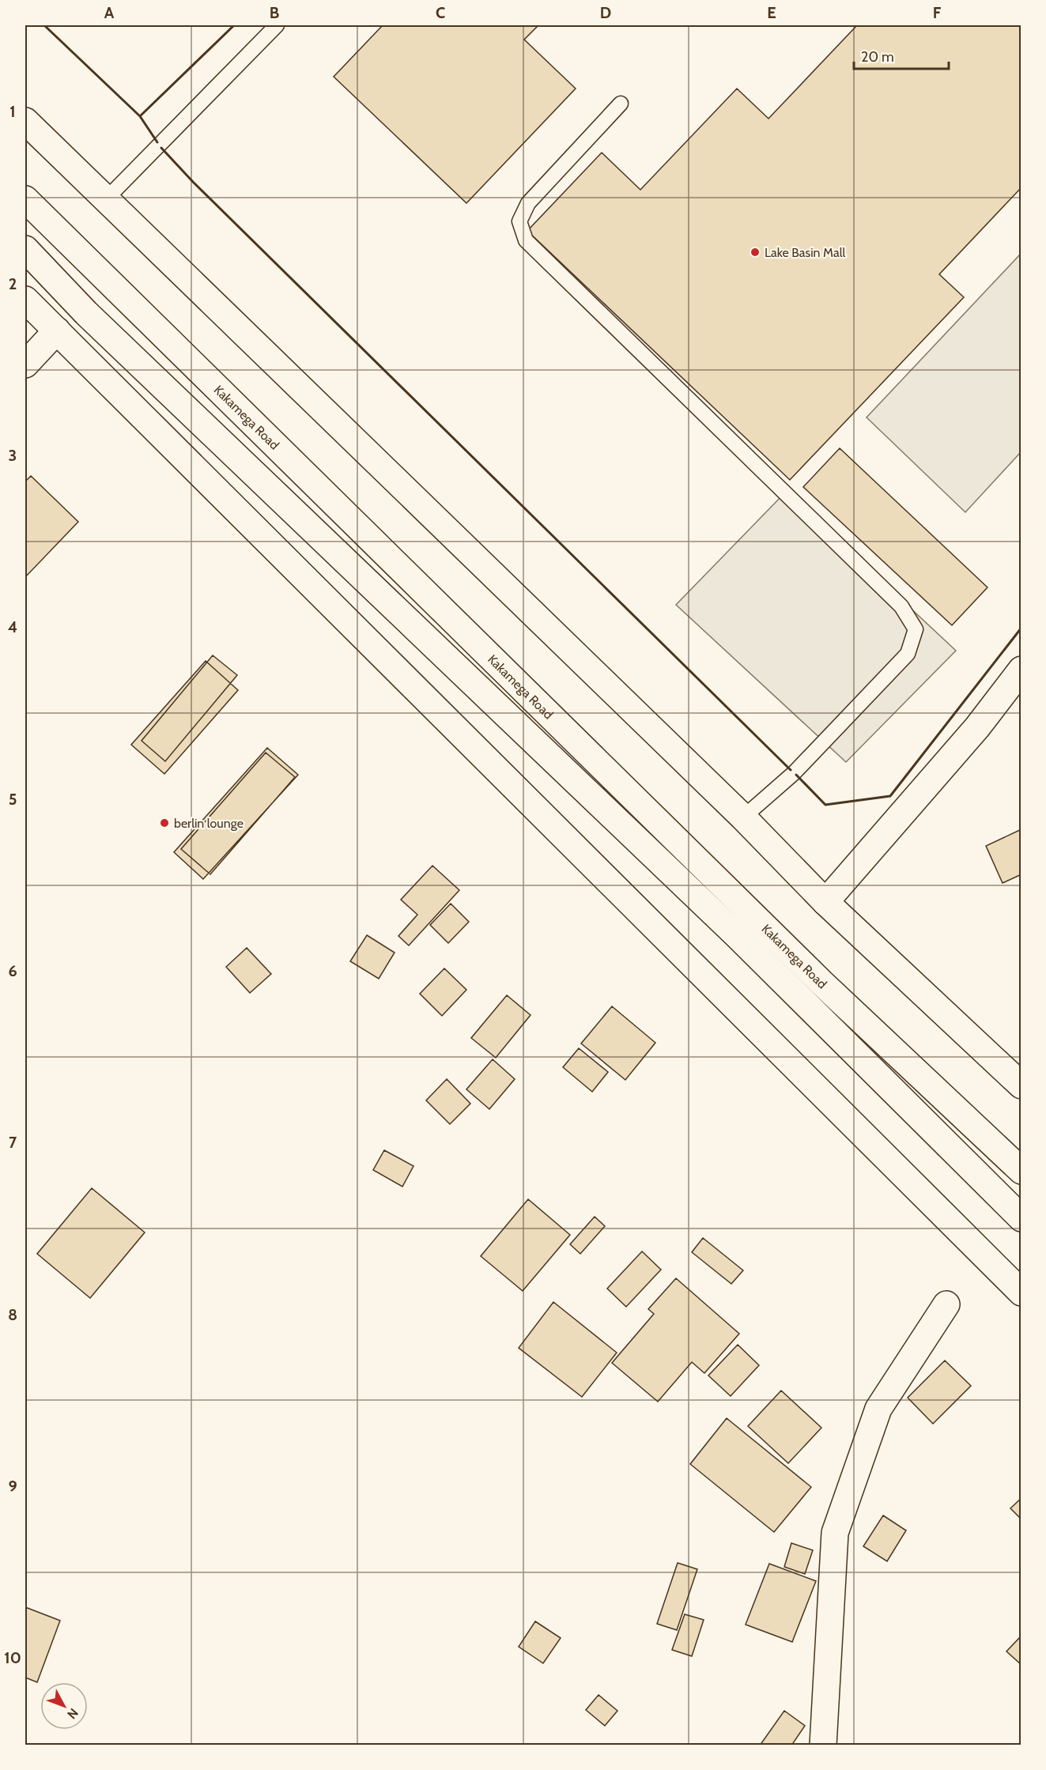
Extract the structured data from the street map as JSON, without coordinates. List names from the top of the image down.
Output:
{
  "streets": {
    "main road": ["Kakamega Road"]
  },
  "places": ["Lake Basin Mall", "berlin lounge"],
  "scale_bar": "20 m",
  "north": "bottom right",
  "grid": {
    "columns": [
      "A",
      "B",
      "C",
      "D",
      "E",
      "F"
    ],
    "rows": [
      "1",
      "2",
      "3",
      "4",
      "5",
      "6",
      "7",
      "8",
      "9",
      "10"
    ]
  }
}
